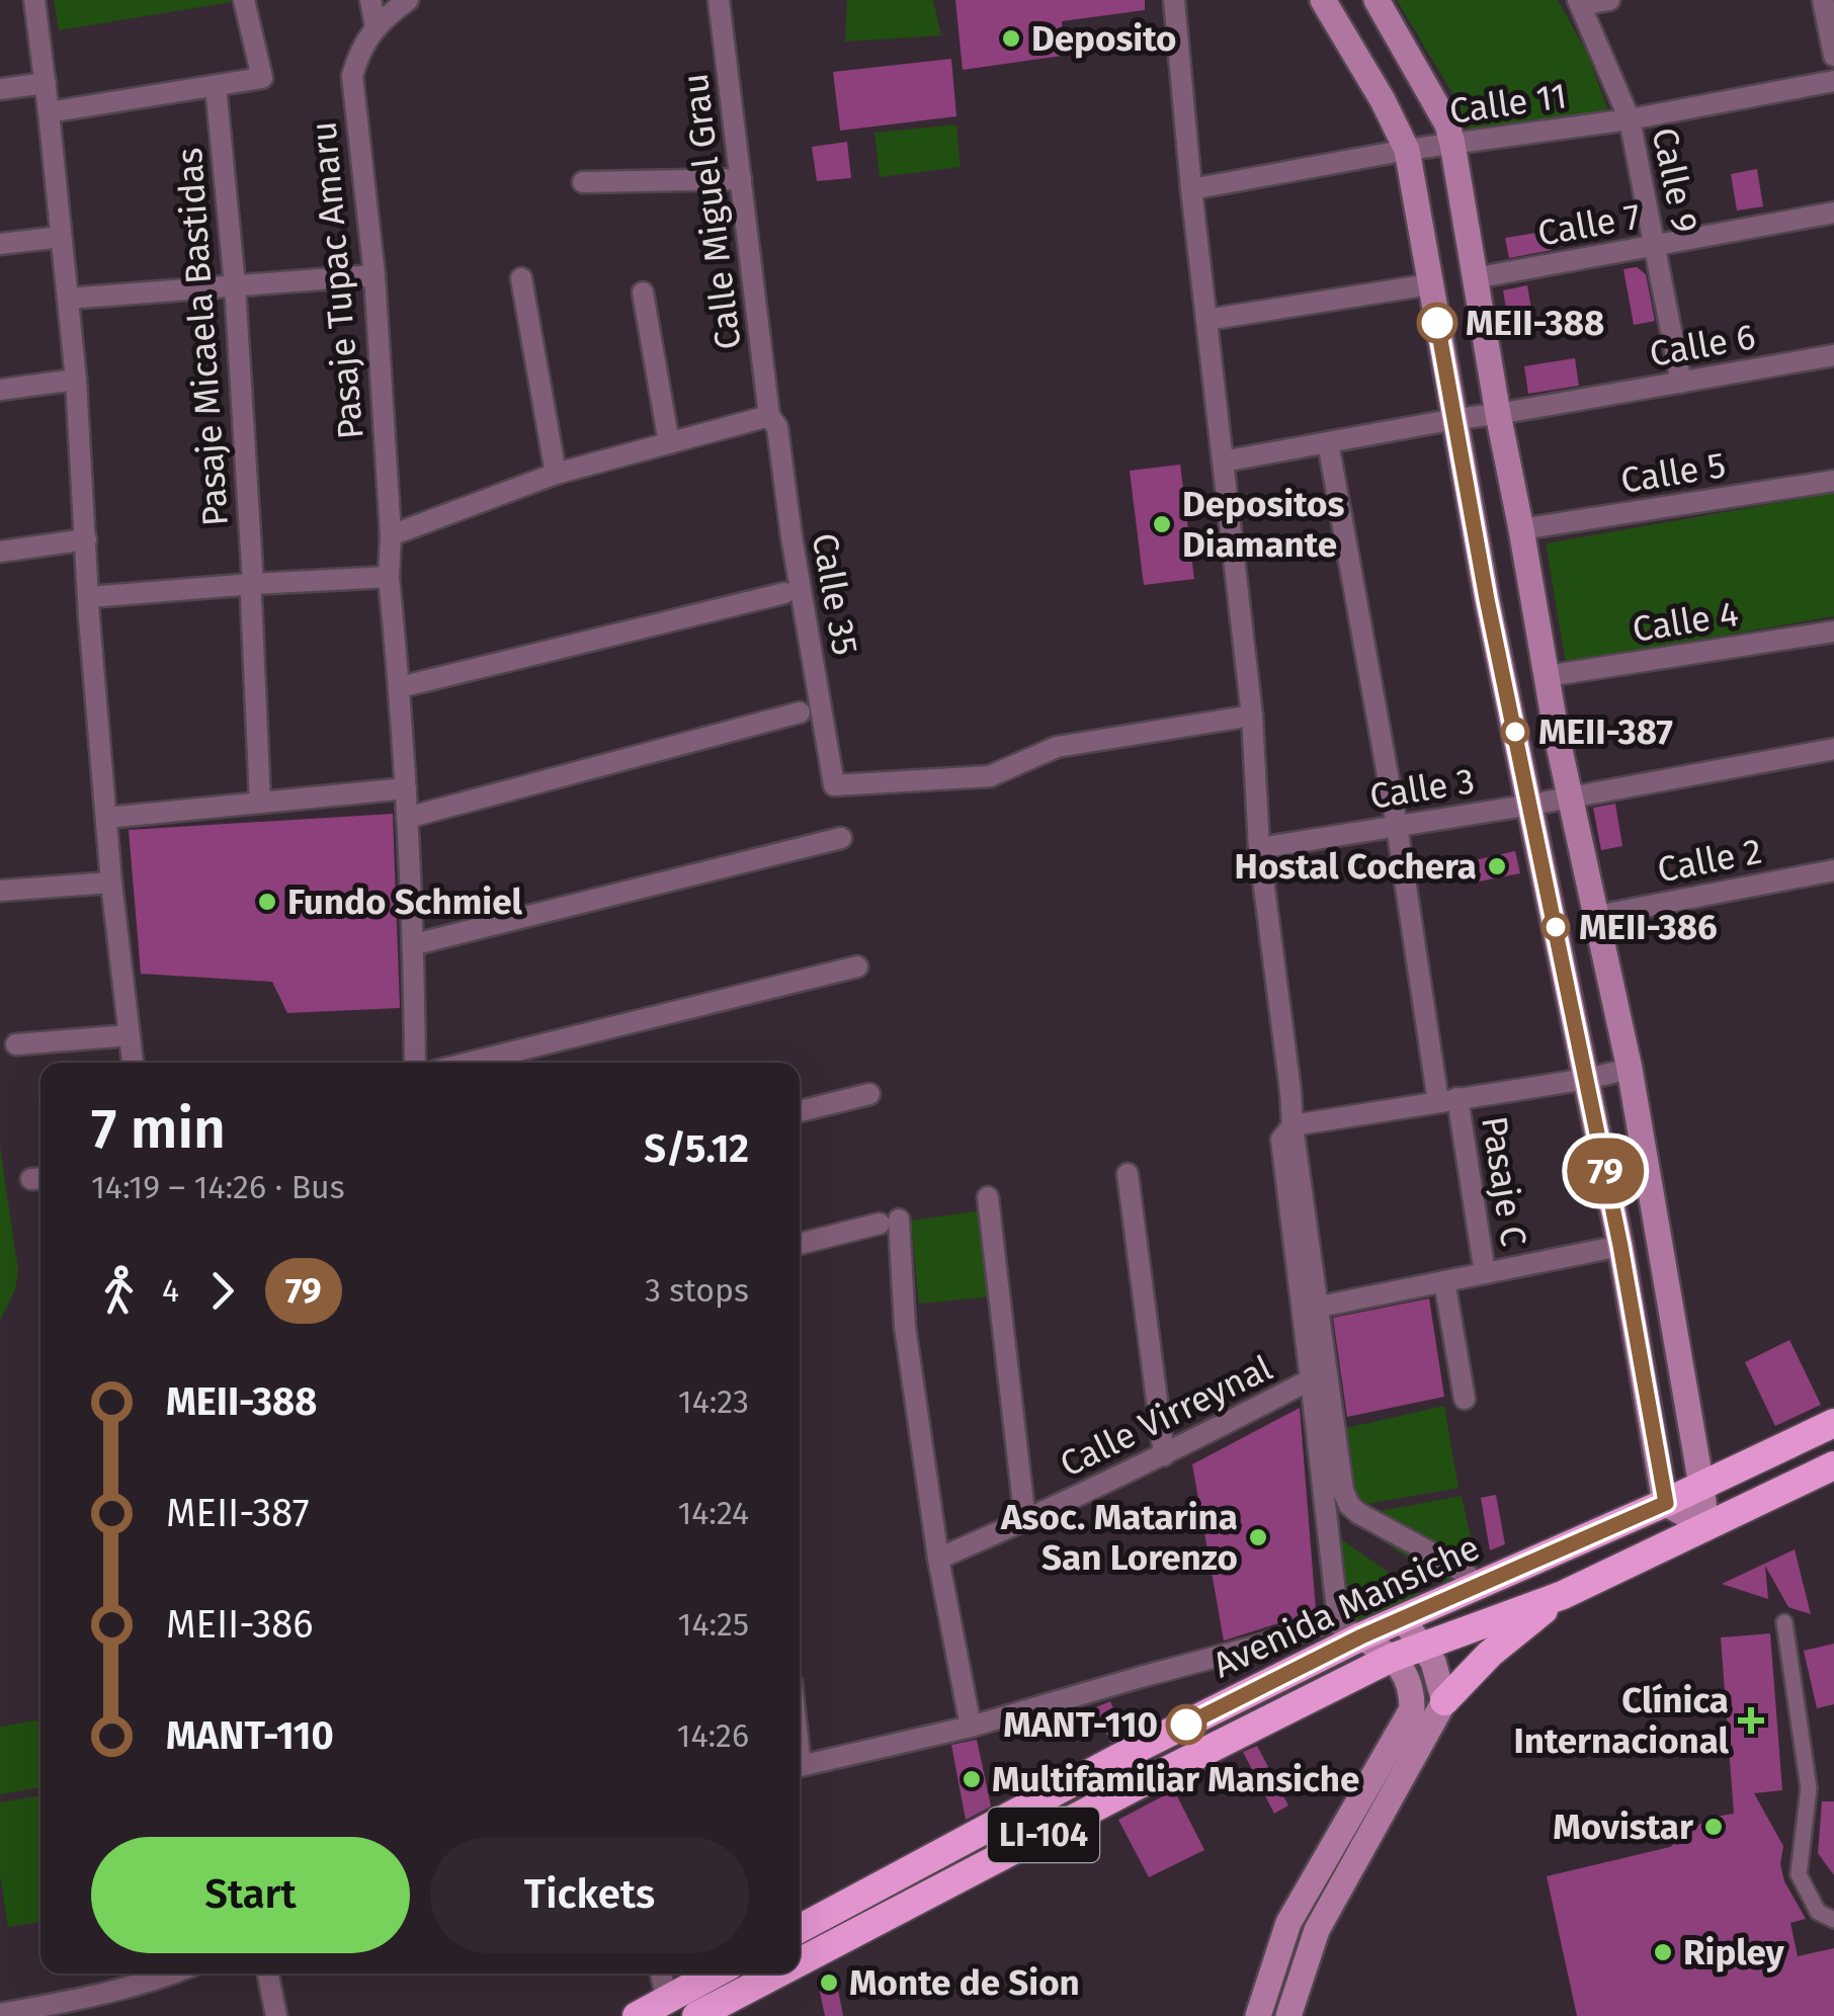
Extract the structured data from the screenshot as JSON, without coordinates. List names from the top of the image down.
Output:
{
  "streets": {
    "highway": ["Avenida Mansiche", "LI-104"],
    "street": [
      "Calle 11",
      "Calle 9",
      "Calle Miguel Grau",
      "Calle 7",
      "Pasaje Tupac Amaru",
      "Pasaje Micaela Bastidas",
      "Calle 6",
      "Calle 5",
      "Calle 35",
      "Calle 4",
      "Calle 3",
      "Calle 2",
      "Pasaje C",
      "Calle Virreynal"
    ]
  },
  "crossings": [
    ["Calle 11", "Calle 9"],
    ["Calle 9", "Calle 7"],
    ["Calle 9", "Calle 6"],
    ["Calle Miguel Grau", "Calle 35"],
    ["Calle 6", "Pasaje C"],
    ["Calle 3", "Pasaje C"]
  ],
  "places": {
    "other": [
      "Deposito",
      "MEII-388",
      "Depositos Diamante",
      "MEII-387",
      "Hostal Cochera",
      "Fundo Schmiel",
      "MEII-386",
      "Asoc. Matarina San Lorenzo",
      "MANT-110",
      "Multifamiliar Mansiche",
      "Movistar",
      "Ripley",
      "Monte de Sion"
    ],
    "health": ["Clínica Internacional"]
  },
  "lines": ["bus line 79"],
  "page": {
    "on_map": "79",
    "heading": ["7 min", "14:19 – 14:26 · Bus", "S/5.12"],
    "legs": ["4", "79", "3 stops"],
    "list": [
      {
        "name": "MEII-388",
        "value": "14:23"
      },
      {
        "name": "MEII-387",
        "value": "14:24"
      },
      {
        "name": "MEII-386",
        "value": "14:25"
      },
      {
        "name": "MANT-110",
        "value": "14:26"
      }
    ],
    "buttons": ["Start", "Tickets"]
  }
}
